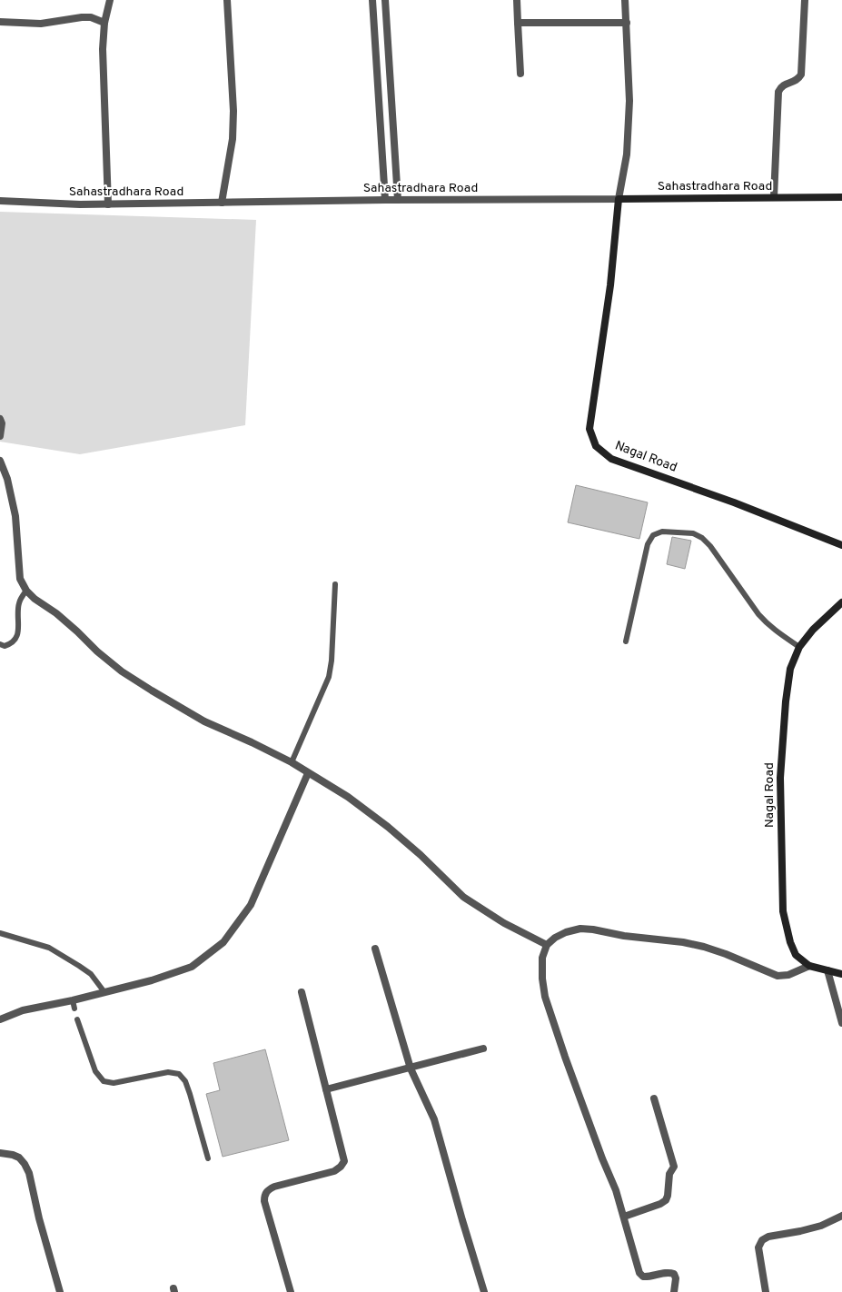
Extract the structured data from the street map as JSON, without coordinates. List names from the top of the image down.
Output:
{
  "streets": {
    "main road": ["Sahastradhara Road", "Nagal Road"]
  },
  "crossings": [
    ["Sahastradhara Road", "Nagal Road"]
  ]
}
